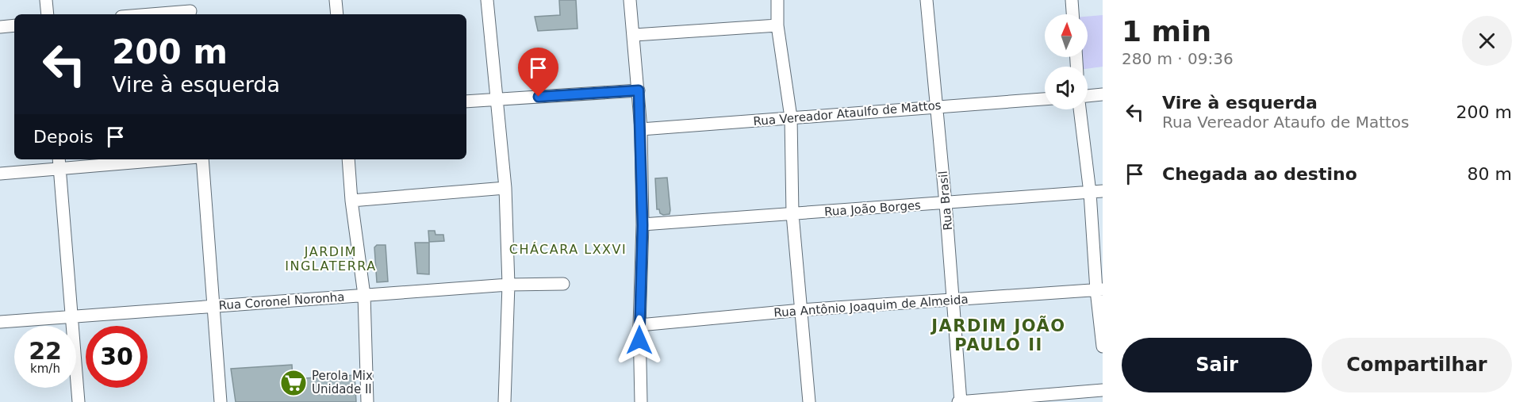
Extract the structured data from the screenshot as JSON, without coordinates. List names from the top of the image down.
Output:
{
  "streets": {
    "street": [
      "Rua Vereador Ataulfo de Mattos",
      "Rua Brasil",
      "Rua João Borges",
      "Rua Coronel Noronha",
      "Rua Antônio Joaquim de Almeida"
    ]
  },
  "crossings": [
    ["Rua Vereador Ataulfo de Mattos", "Rua Brasil"],
    ["Rua Brasil", "Rua João Borges"],
    ["Rua Brasil", "Rua Antônio Joaquim de Almeida"]
  ],
  "districts": ["CHÁCARA LXXVI", "JARDIM INGLATERRA", "JARDIM JOÃO PAULO II"],
  "places": {
    "supermarket": ["Perola Mix Unidade II"]
  },
  "north": "top",
  "page": {
    "heading": ["1 min", "280 m · 09:36"],
    "turn": ["200 m", "Vire à esquerda"],
    "list": [
      {
        "name": "Vire à esquerda",
        "note": "Rua Vereador Ataufo de Mattos",
        "value": "200 m"
      },
      {
        "name": "Chegada ao destino",
        "value": "80 m"
      }
    ],
    "then": "Depois",
    "speed": "22 km/h",
    "limit": "30",
    "buttons": ["Sair", "Compartilhar"]
  }
}
